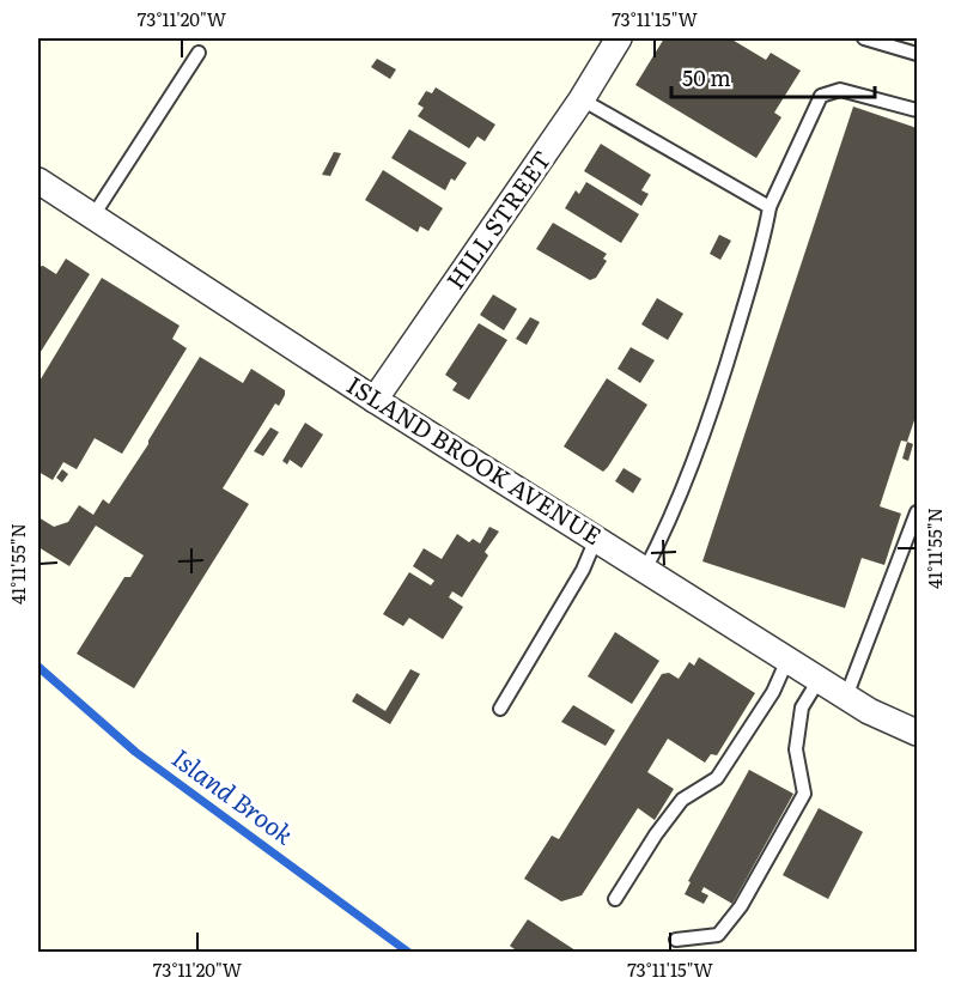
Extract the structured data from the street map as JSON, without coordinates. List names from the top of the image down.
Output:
{
  "streets": {
    "street": ["HILL STREET", "ISLAND BROOK AVENUE"]
  },
  "crossings": [
    ["HILL STREET", "ISLAND BROOK AVENUE"]
  ],
  "water": ["Island Brook"],
  "scale_bar": "50 m",
  "coordinates": ["73°11'20\"W", "73°11'15\"W", "41°11'55\"N"]
}
